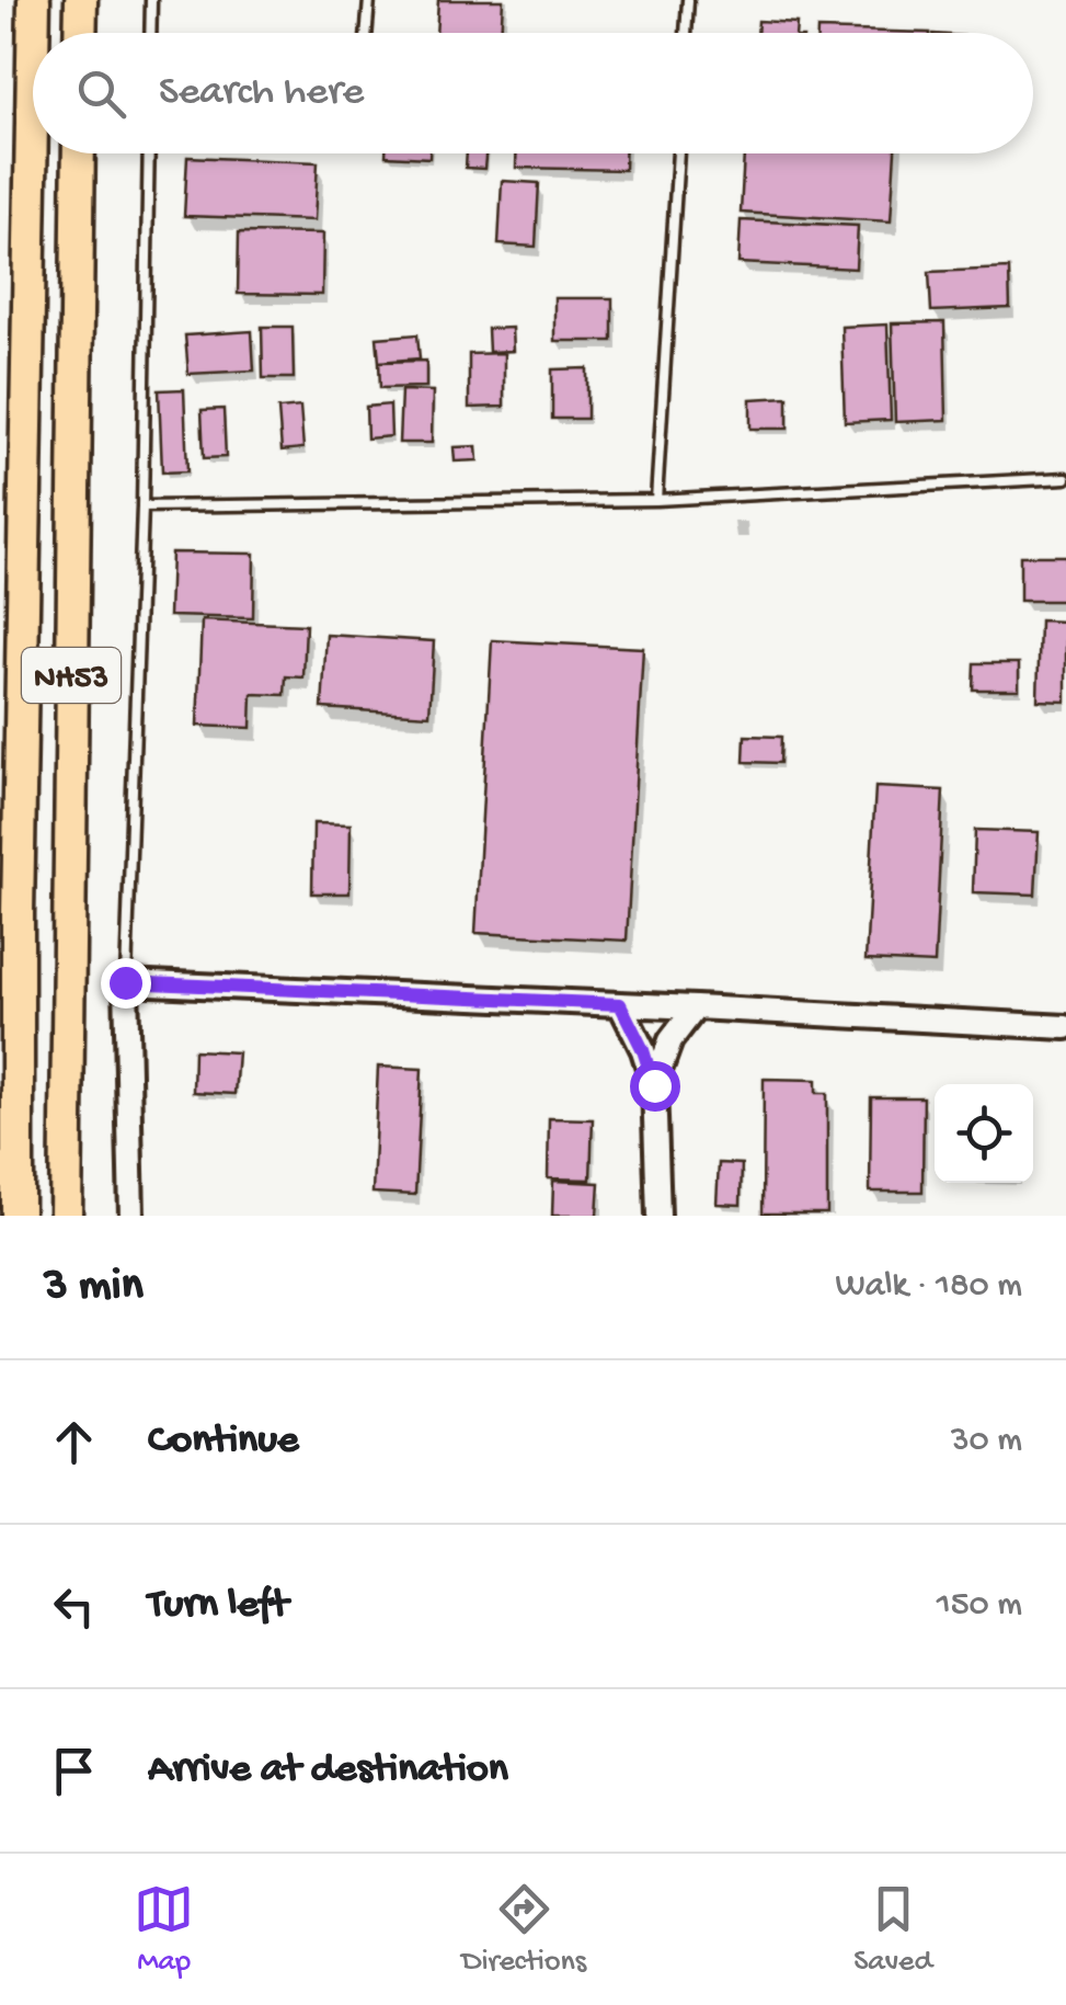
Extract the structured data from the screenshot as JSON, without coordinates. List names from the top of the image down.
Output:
{
  "streets": {
    "highway": ["NH53"]
  },
  "page": {
    "search": "Search here",
    "heading": ["3 min", "Walk · 180 m"],
    "list": [
      ["Continue", "30 m"],
      ["Turn left", "150 m"],
      "Arrive at destination"
    ],
    "nav": ["Map", "Directions", "Saved"]
  }
}
